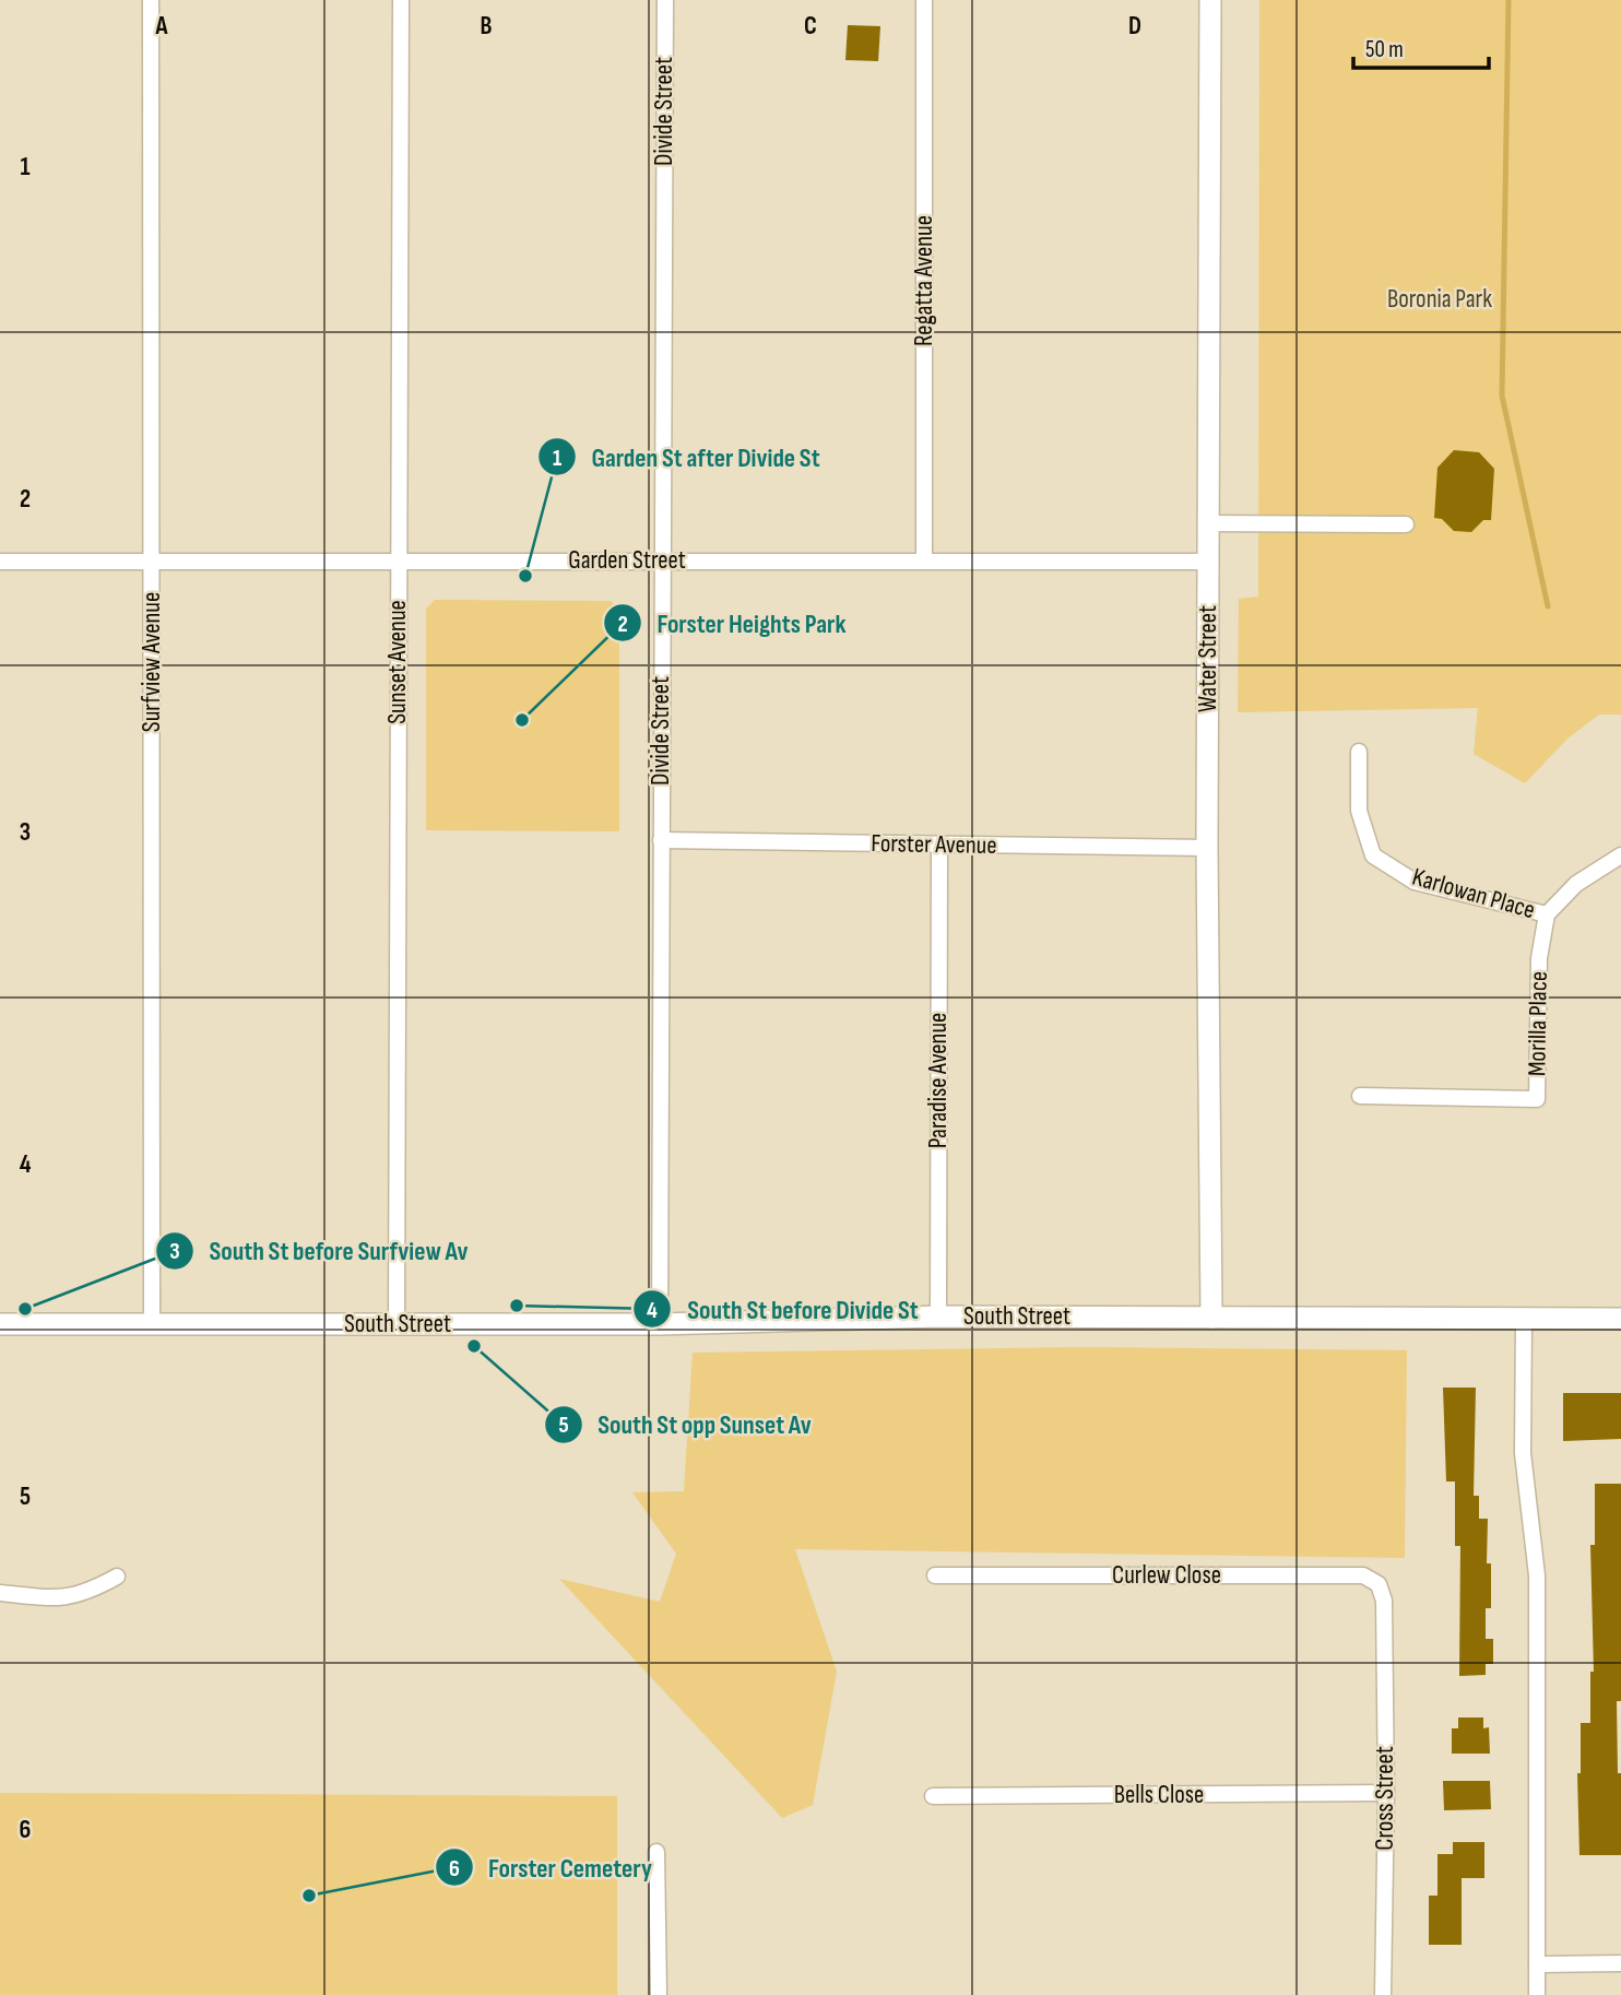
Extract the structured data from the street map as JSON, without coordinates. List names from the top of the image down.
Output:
{
  "streets": {
    "street": [
      "Divide Street",
      "Regatta Avenue",
      "Garden Street",
      "Water Street",
      "Surfview Avenue",
      "Sunset Avenue",
      "Forster Avenue",
      "Karlowan Place",
      "Morilla Place",
      "Paradise Avenue",
      "South Street",
      "Curlew Close",
      "Bells Close",
      "Cross Street"
    ]
  },
  "crossings": [
    ["Divide Street", "Garden Street"],
    ["Divide Street", "Forster Avenue"],
    ["Divide Street", "South Street"],
    ["Regatta Avenue", "Garden Street"],
    ["Garden Street", "Water Street"],
    ["Garden Street", "Surfview Avenue"],
    ["Garden Street", "Sunset Avenue"],
    ["Water Street", "Forster Avenue"],
    ["Water Street", "South Street"],
    ["Surfview Avenue", "South Street"],
    ["Sunset Avenue", "South Street"],
    ["Forster Avenue", "Paradise Avenue"],
    ["Karlowan Place", "Morilla Place"],
    ["Paradise Avenue", "South Street"],
    ["Curlew Close", "Cross Street"],
    ["Bells Close", "Cross Street"]
  ],
  "parks": ["Boronia Park"],
  "places": [
    "Garden St after Divide St",
    "Forster Heights Park",
    "South St before Divide St",
    "South St before Surfview Av",
    "South St opp Sunset Av",
    "Forster Cemetery"
  ],
  "scale_bar": "50 m",
  "grid": {
    "columns": [
      "A",
      "B",
      "C",
      "D"
    ],
    "rows": [
      "1",
      "2",
      "3",
      "4",
      "5",
      "6"
    ]
  }
}
